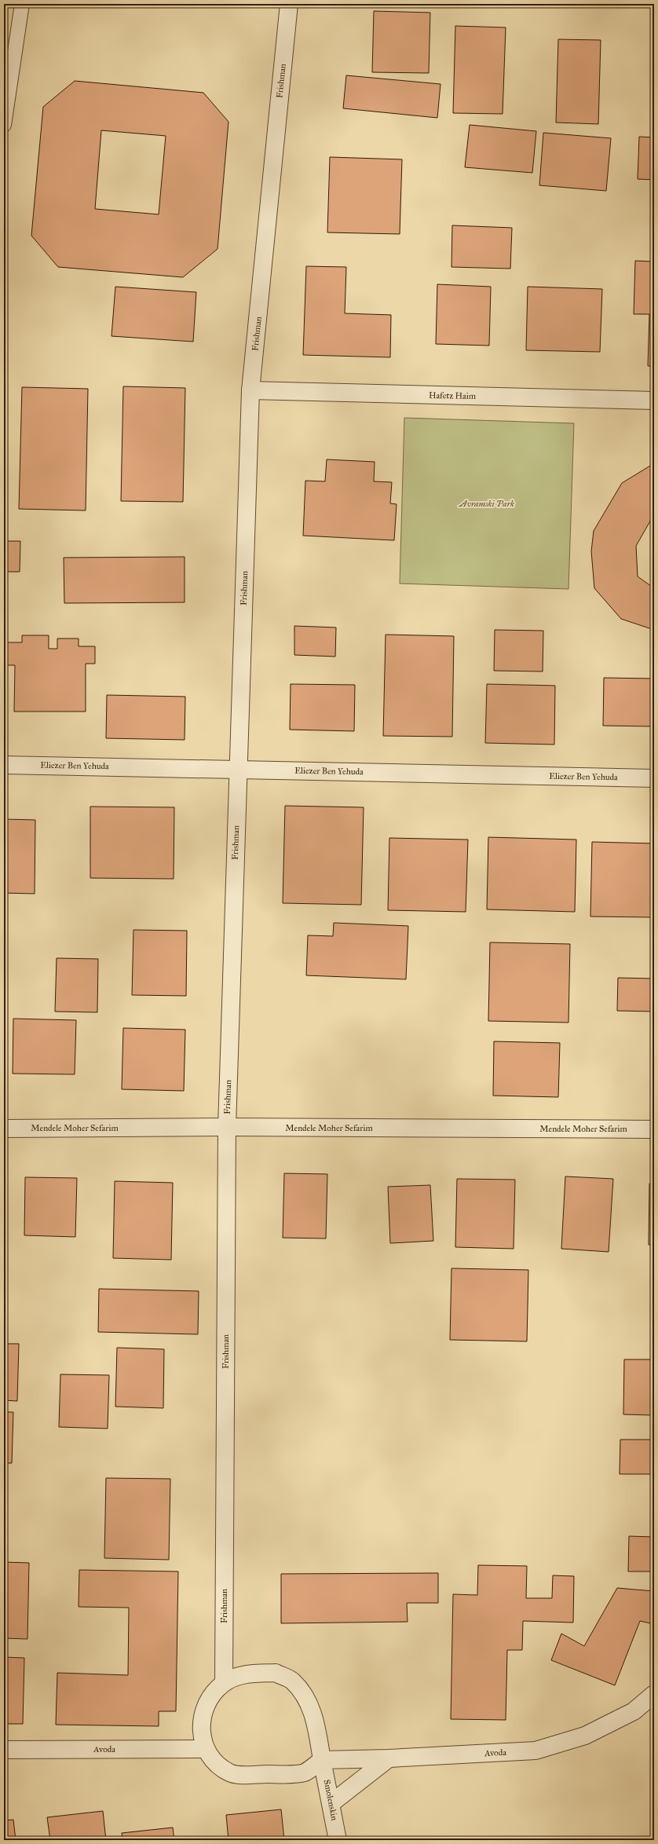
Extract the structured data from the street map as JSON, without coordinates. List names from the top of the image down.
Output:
{
  "streets": {
    "street": [
      "Frishman",
      "Hafetz Haim",
      "Eliezer Ben Yehuda",
      "Mendele Moher Sefarim",
      "Avoda",
      "Smolenskin"
    ]
  },
  "crossings": [
    ["Frishman", "Hafetz Haim"],
    ["Frishman", "Eliezer Ben Yehuda"],
    ["Frishman", "Mendele Moher Sefarim"],
    ["Frishman", "Smolenskin"],
    ["Avoda", "Smolenskin"]
  ],
  "parks": ["Avramski Park"]
}
